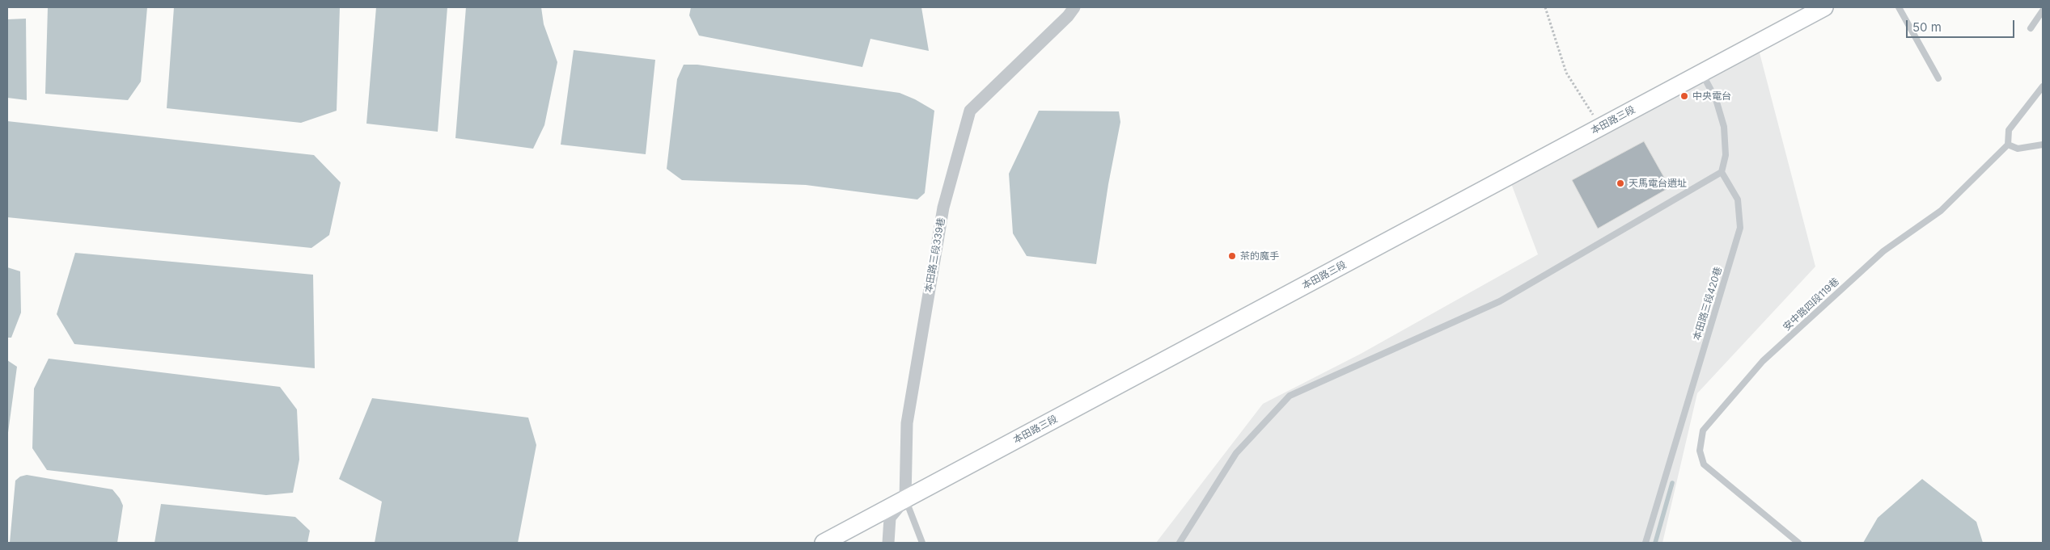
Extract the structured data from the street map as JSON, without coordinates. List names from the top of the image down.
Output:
{
  "streets": {
    "street": ["本田路三段", "本田路三段339巷"],
    "lane": ["本田路三段420巷", "安中路四段119巷"]
  },
  "crossings": [
    ["本田路三段", "本田路三段339巷"]
  ],
  "places": ["中央電台", "天馬電台遺址", "茶的魔手"],
  "scale_bar": "50 m"
}
